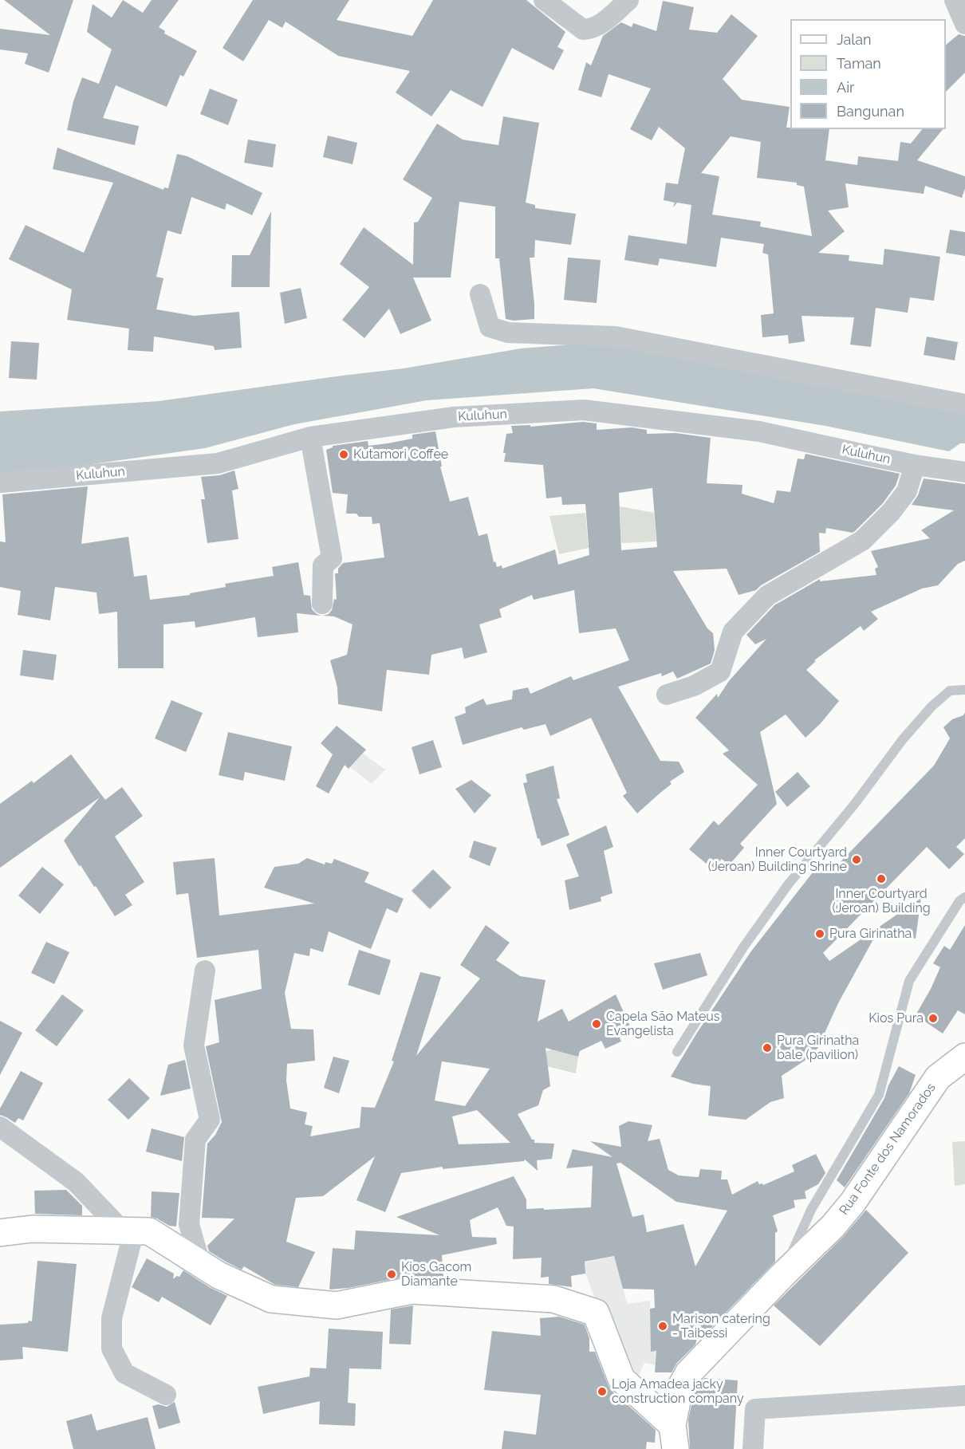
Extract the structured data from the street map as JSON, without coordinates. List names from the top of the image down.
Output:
{
  "streets": {
    "street": ["Kuluhun", "Rua Fonte dos Namorados"]
  },
  "places": [
    "Kutamori Coffee",
    "Inner Courtyard (Jeroan) Building Shrine",
    "Inner Courtyard (Jeroan) Building",
    "Pura Girinatha",
    "Kios Pura",
    "Capela São Mateus Evangelista",
    "Pura Girinatha bale (pavilion)",
    "Kios Gacom Diamante",
    "Marison catering - Taibessi",
    "Loja Amadea jacky construction company"
  ],
  "legend": [
    "Jalan",
    "Taman",
    "Air",
    "Bangunan"
  ]
}
